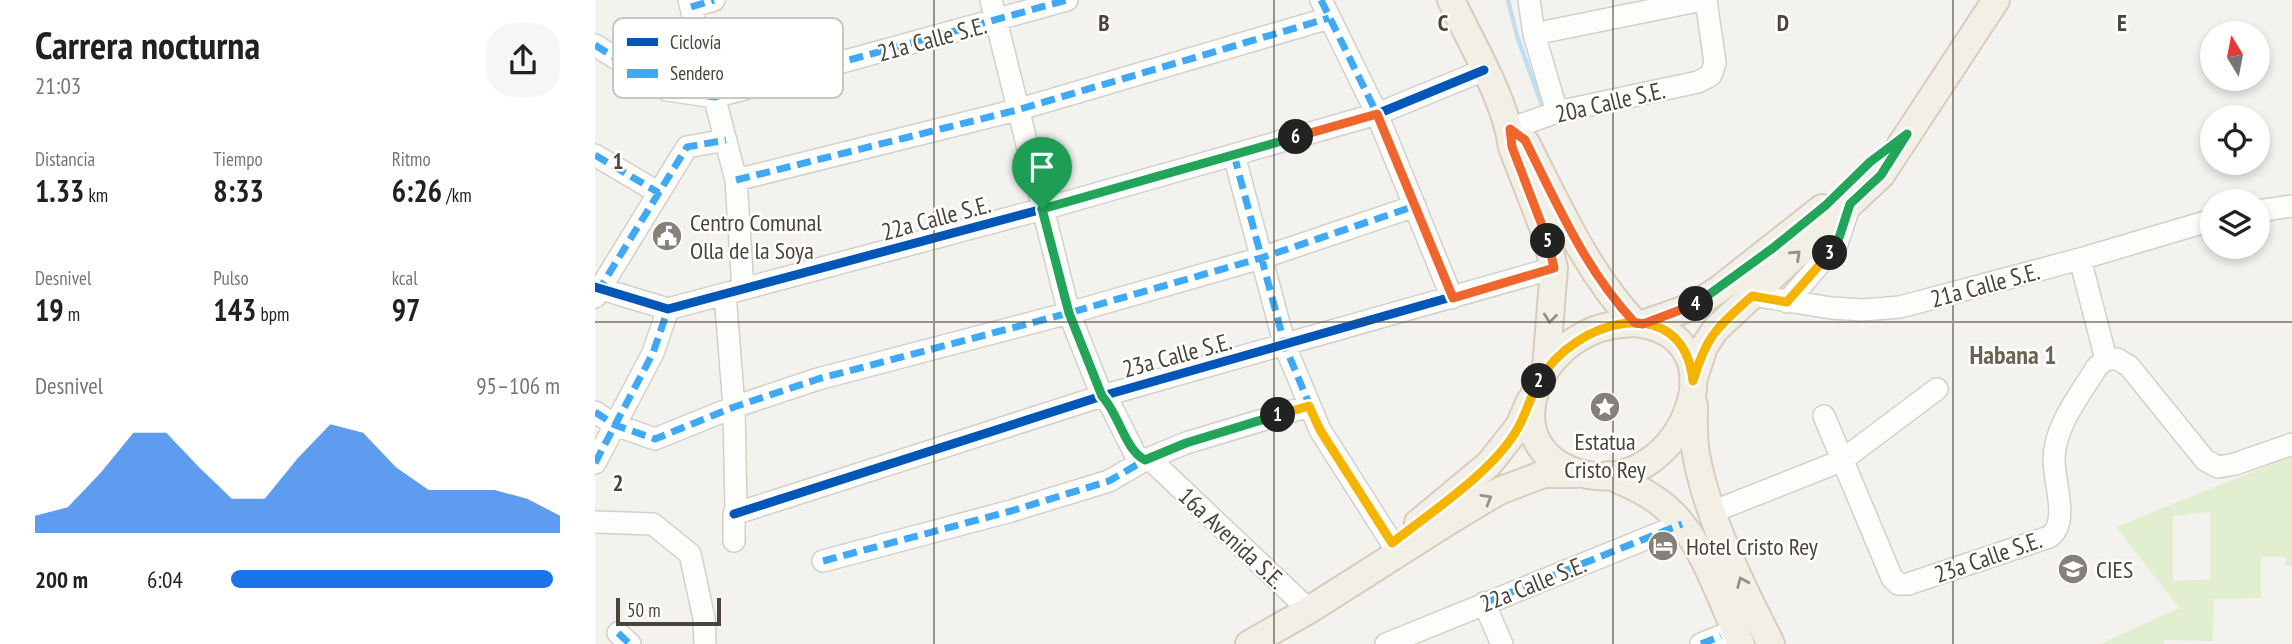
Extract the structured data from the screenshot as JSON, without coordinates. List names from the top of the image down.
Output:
{
  "streets": {
    "street": [
      "21a Calle S.E.",
      "20a Calle S.E.",
      "22a Calle S.E.",
      "23a Calle S.E.",
      "16a Avenida S.E."
    ]
  },
  "crossings": [
    ["21a Calle S.E.", "16a Avenida S.E."],
    ["22a Calle S.E.", "16a Avenida S.E."],
    ["23a Calle S.E.", "16a Avenida S.E."]
  ],
  "districts": ["Habana 1"],
  "places": {
    "public building": ["Centro Comunal Olla de la Soya"],
    "place": ["Estatua Cristo Rey"],
    "hotel": ["Hotel Cristo Rey"],
    "school or university": ["CIES"]
  },
  "legend": ["Ciclovía", "Sendero"],
  "scale_bar": "50 m",
  "north": "top",
  "page": {
    "heading": ["Carrera nocturna", "21:03"],
    "stats": [
      ["Distancia", "1.33 km"],
      ["Tiempo", "8:33"],
      ["Ritmo", "6:26 /km"],
      ["Desnivel", "19 m"],
      ["Pulso", "143 bpm"],
      ["kcal", "97"]
    ],
    "pins": [
      "6",
      "5",
      "3",
      "4",
      "2",
      "1"
    ],
    "chart": ["Desnivel", "95–106 m"],
    "list": [
      {
        "name": "200 m",
        "note": "6:04"
      }
    ],
    "scale": "50 m"
  },
  "grid": {
    "columns": [
      "B",
      "C",
      "D",
      "E"
    ],
    "rows": ["1", "2"]
  }
}
